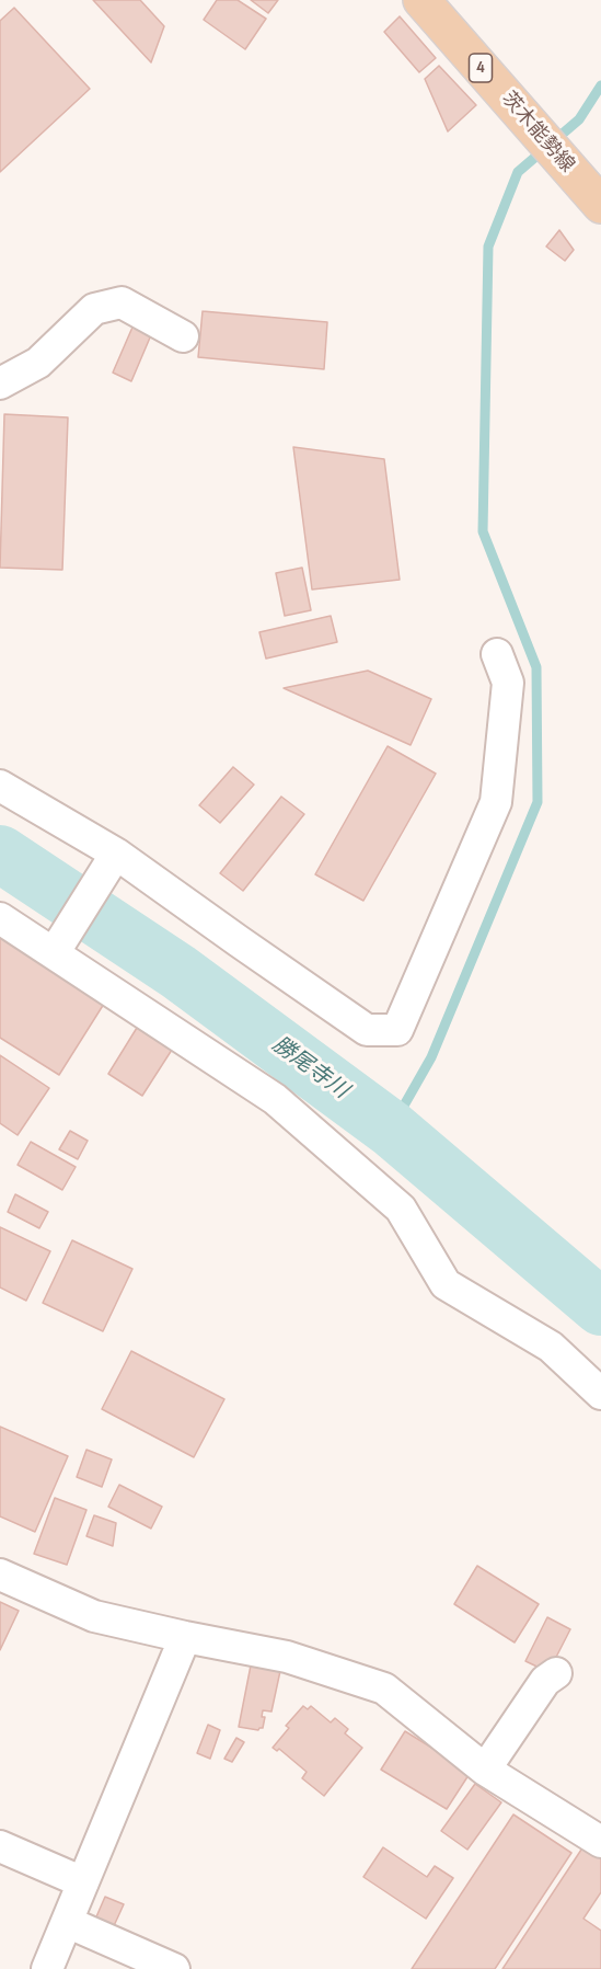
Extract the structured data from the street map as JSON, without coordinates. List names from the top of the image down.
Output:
{
  "streets": {
    "main road": ["4", "茨木能勢線"]
  },
  "water": ["勝尾寺川"]
}
